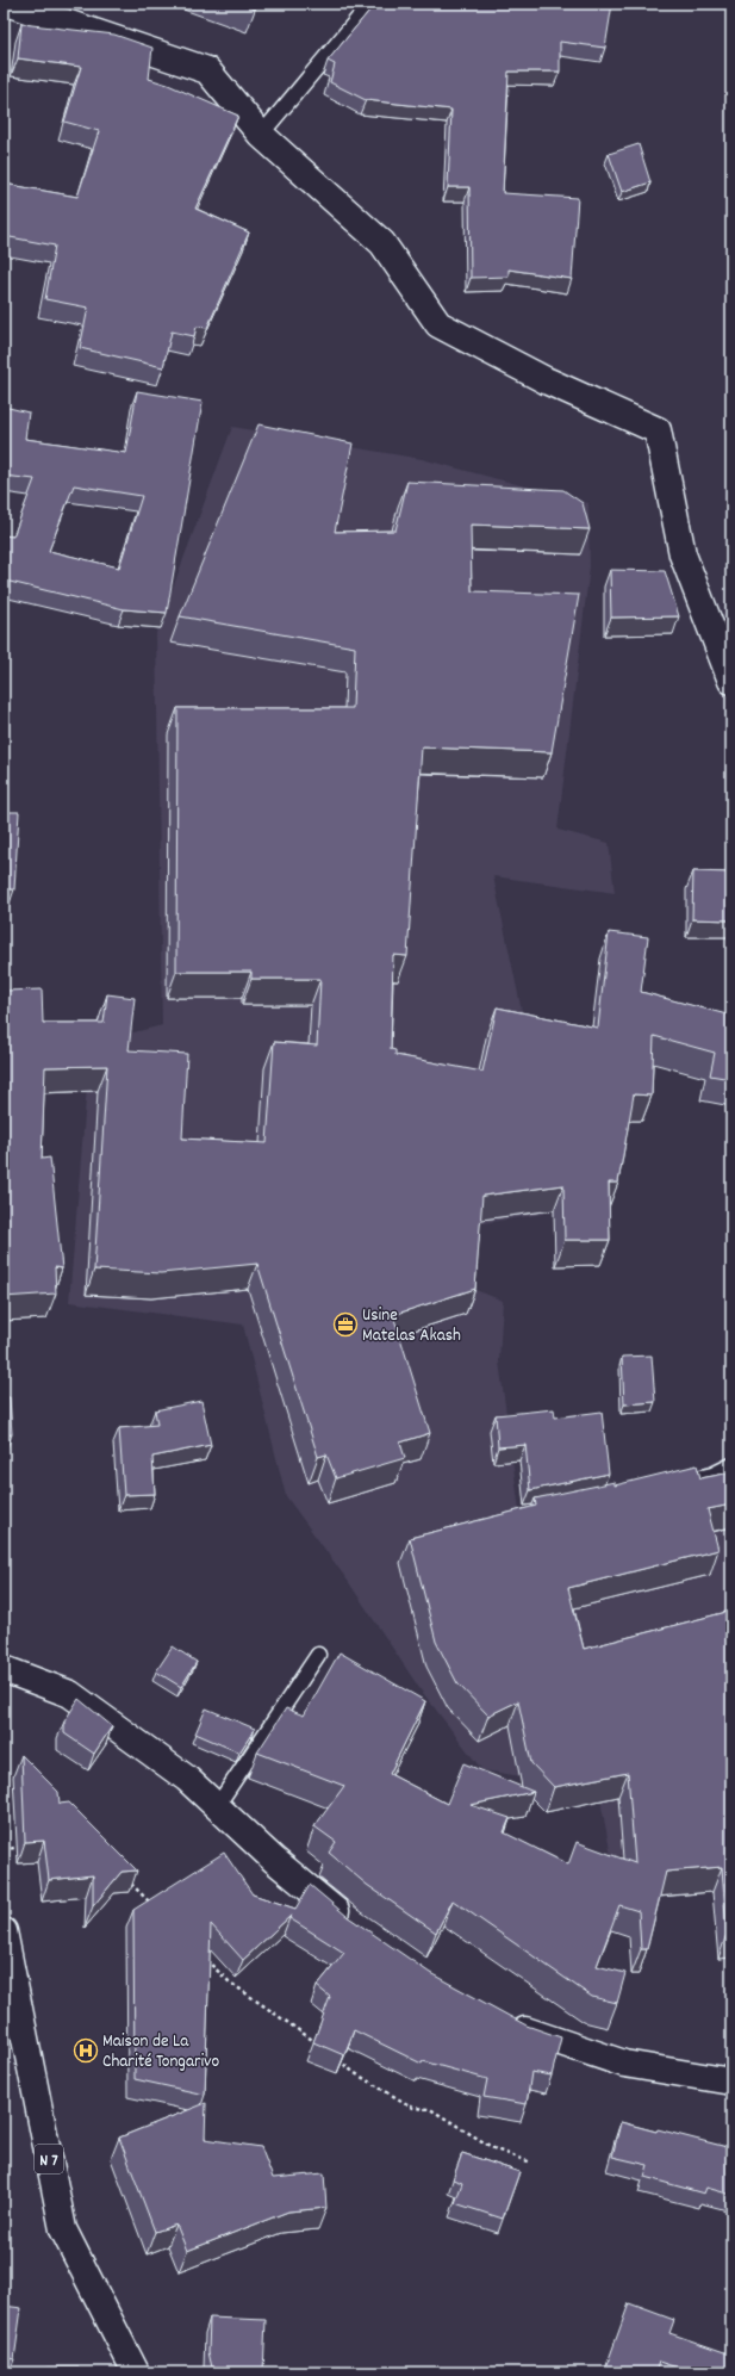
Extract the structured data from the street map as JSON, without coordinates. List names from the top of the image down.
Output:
{
  "streets": {
    "street": ["N 7"]
  },
  "places": {
    "office": ["Usine Matelas Akash"],
    "hospital": ["Maison de La Charité Tongarivo"]
  }
}
